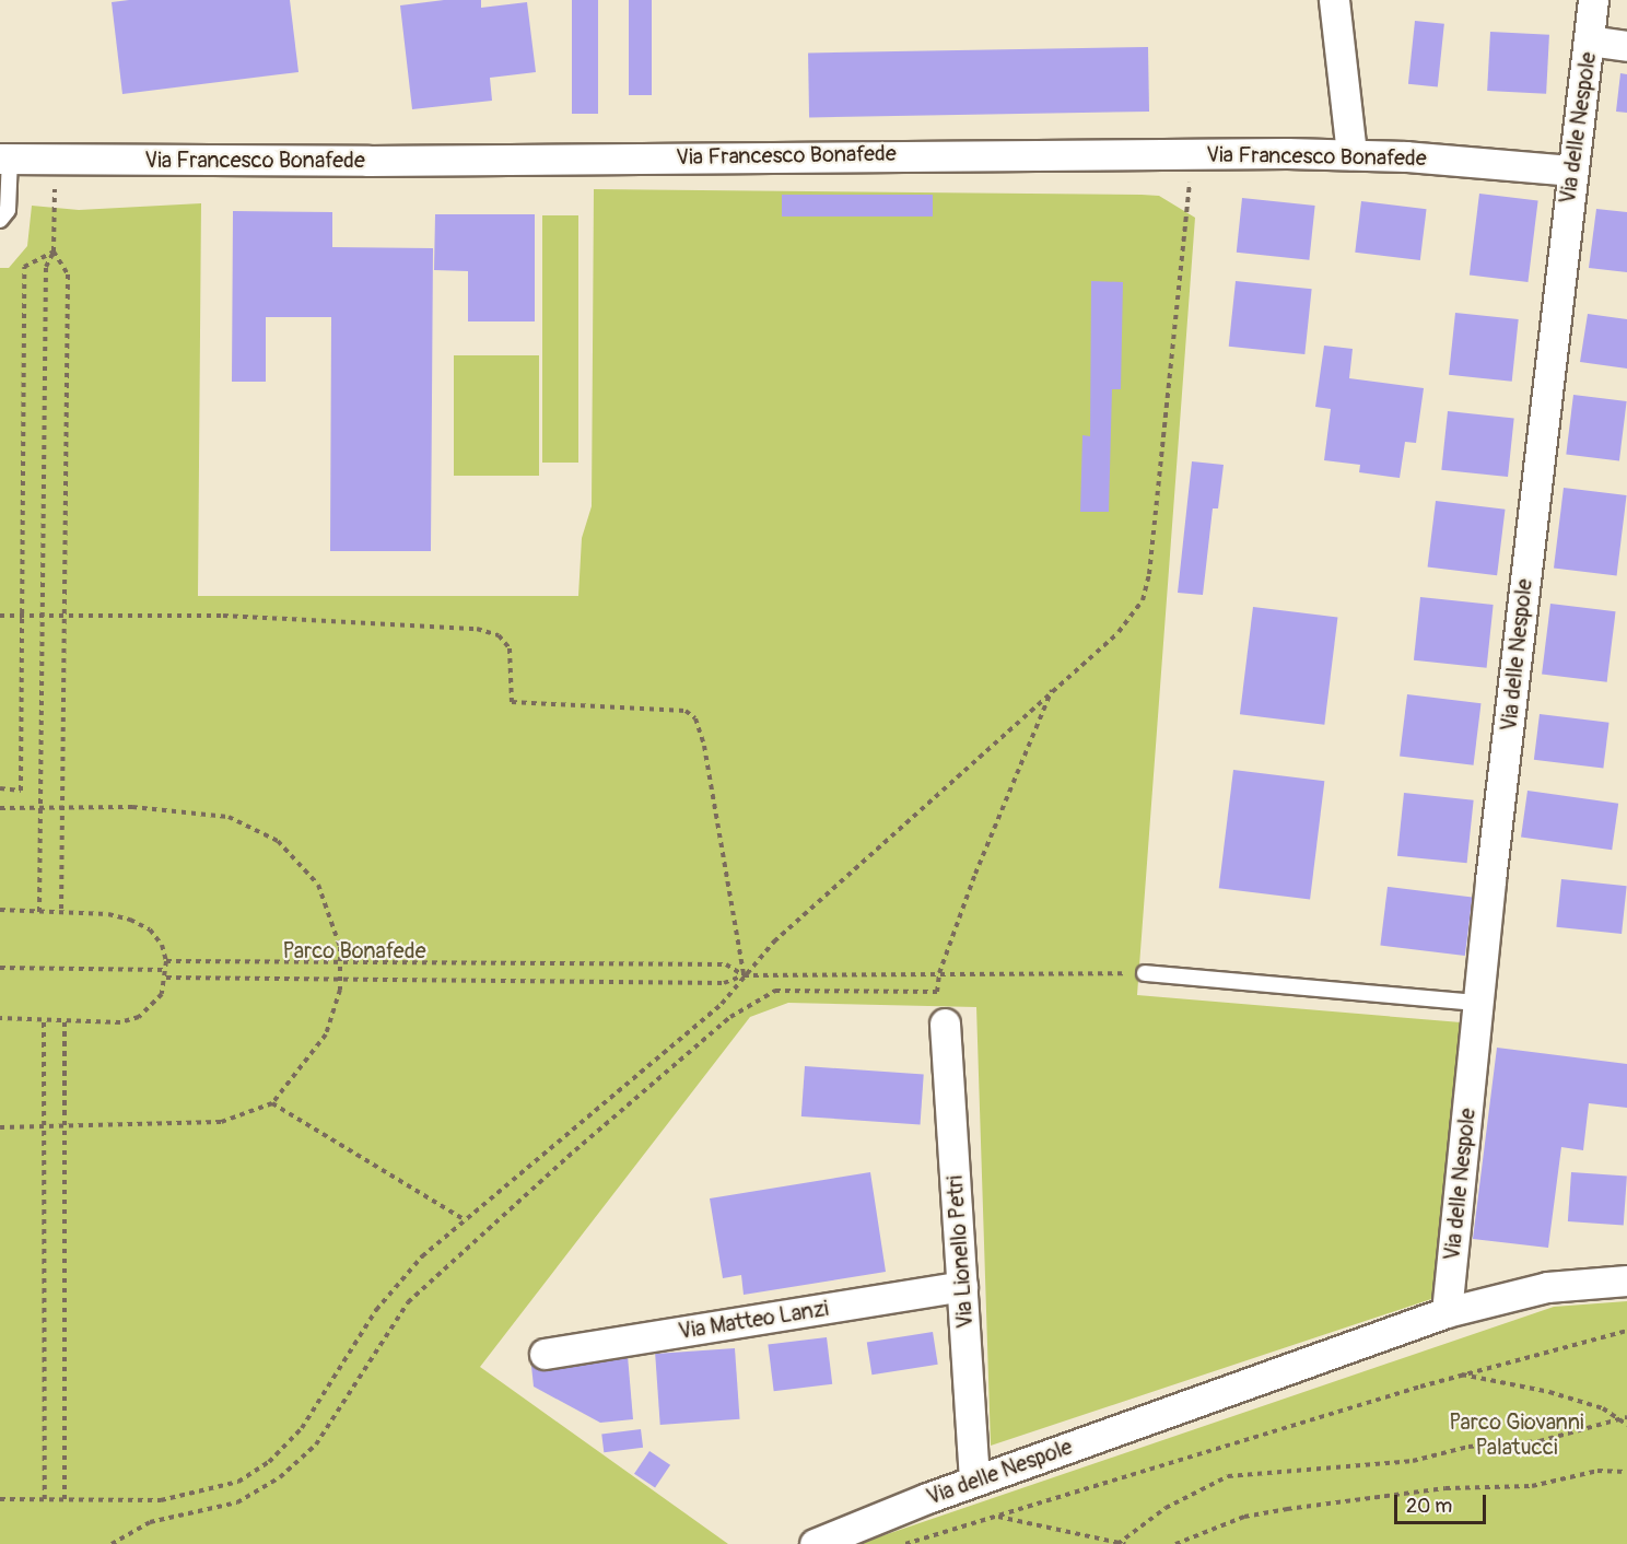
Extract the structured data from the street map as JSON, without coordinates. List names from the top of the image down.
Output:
{
  "streets": {
    "street": [
      "Via delle Nespole",
      "Via Francesco Bonafede",
      "Via Lionello Petri",
      "Via Matteo Lanzi"
    ]
  },
  "crossings": [
    ["Via delle Nespole", "Via Francesco Bonafede"],
    ["Via delle Nespole", "Via Lionello Petri"],
    ["Via Lionello Petri", "Via Matteo Lanzi"]
  ],
  "parks": ["Parco Bonafede", "Parco Giovanni Palatucci"],
  "scale_bar": "20 m"
}
